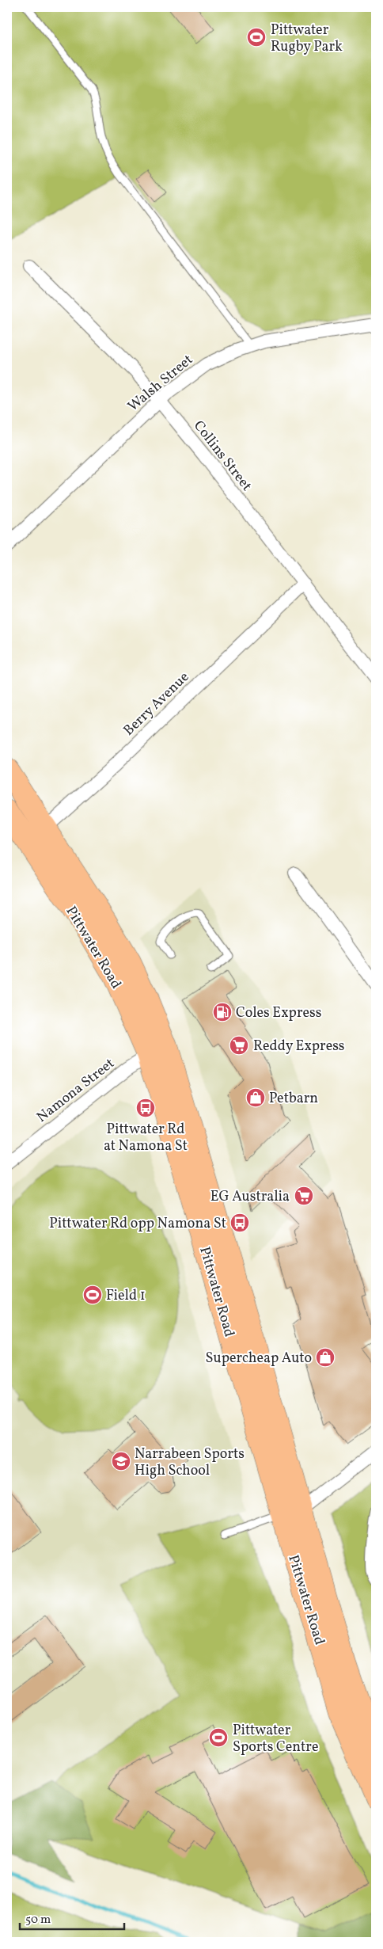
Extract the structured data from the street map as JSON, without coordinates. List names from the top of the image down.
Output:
{
  "streets": {
    "highway": ["Pittwater Road"],
    "street": [
      "Walsh Street",
      "Collins Street",
      "Berry Avenue",
      "Namona Street"
    ]
  },
  "crossings": [
    ["Walsh Street", "Collins Street"],
    ["Collins Street", "Berry Avenue"],
    ["Berry Avenue", "Pittwater Road"],
    ["Pittwater Road", "Namona Street"]
  ],
  "places": {
    "sports": ["Pittwater Rugby Park", "Field 1", "Pittwater Sports Centre"],
    "fuel station": ["Coles Express"],
    "supermarket": ["Reddy Express", "EG Australia"],
    "shop": ["Petbarn", "Supercheap Auto"],
    "bus stop": ["Pittwater Rd at Namona St", "Pittwater Rd opp Namona St"],
    "school or university": ["Narrabeen Sports High School"]
  },
  "scale_bar": "50 m"
}
